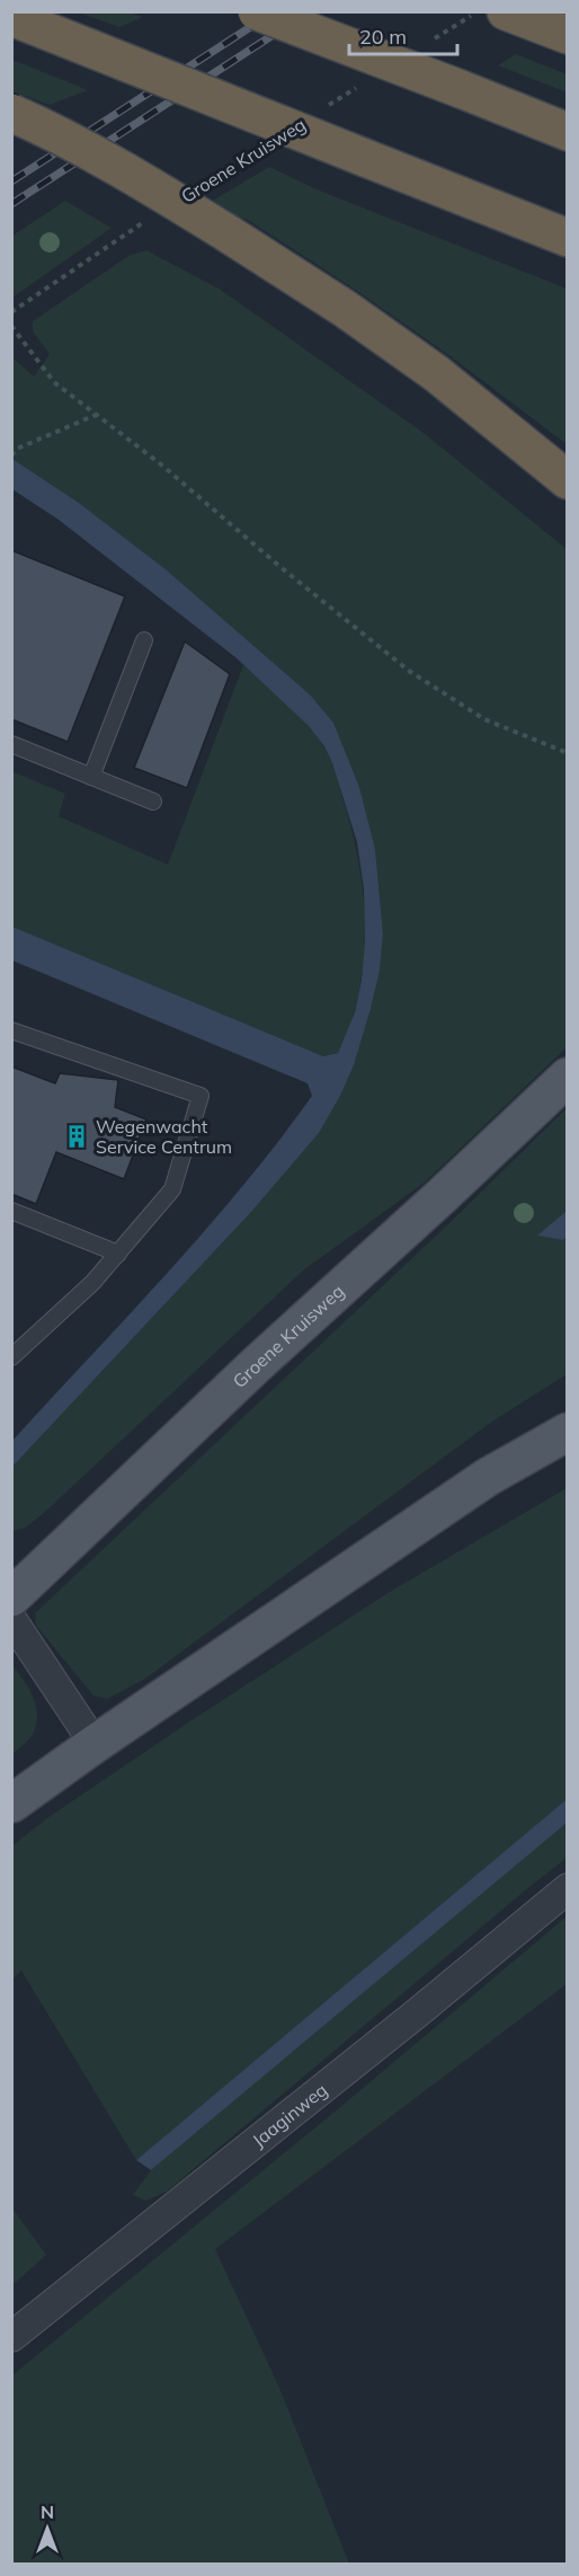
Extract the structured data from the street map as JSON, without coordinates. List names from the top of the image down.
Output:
{
  "streets": {
    "main road": ["Groene Kruisweg"],
    "street": ["Jaaginweg"]
  },
  "places": {
    "building": ["Wegenwacht Service Centrum"]
  },
  "scale_bar": "20 m",
  "north": "top"
}
